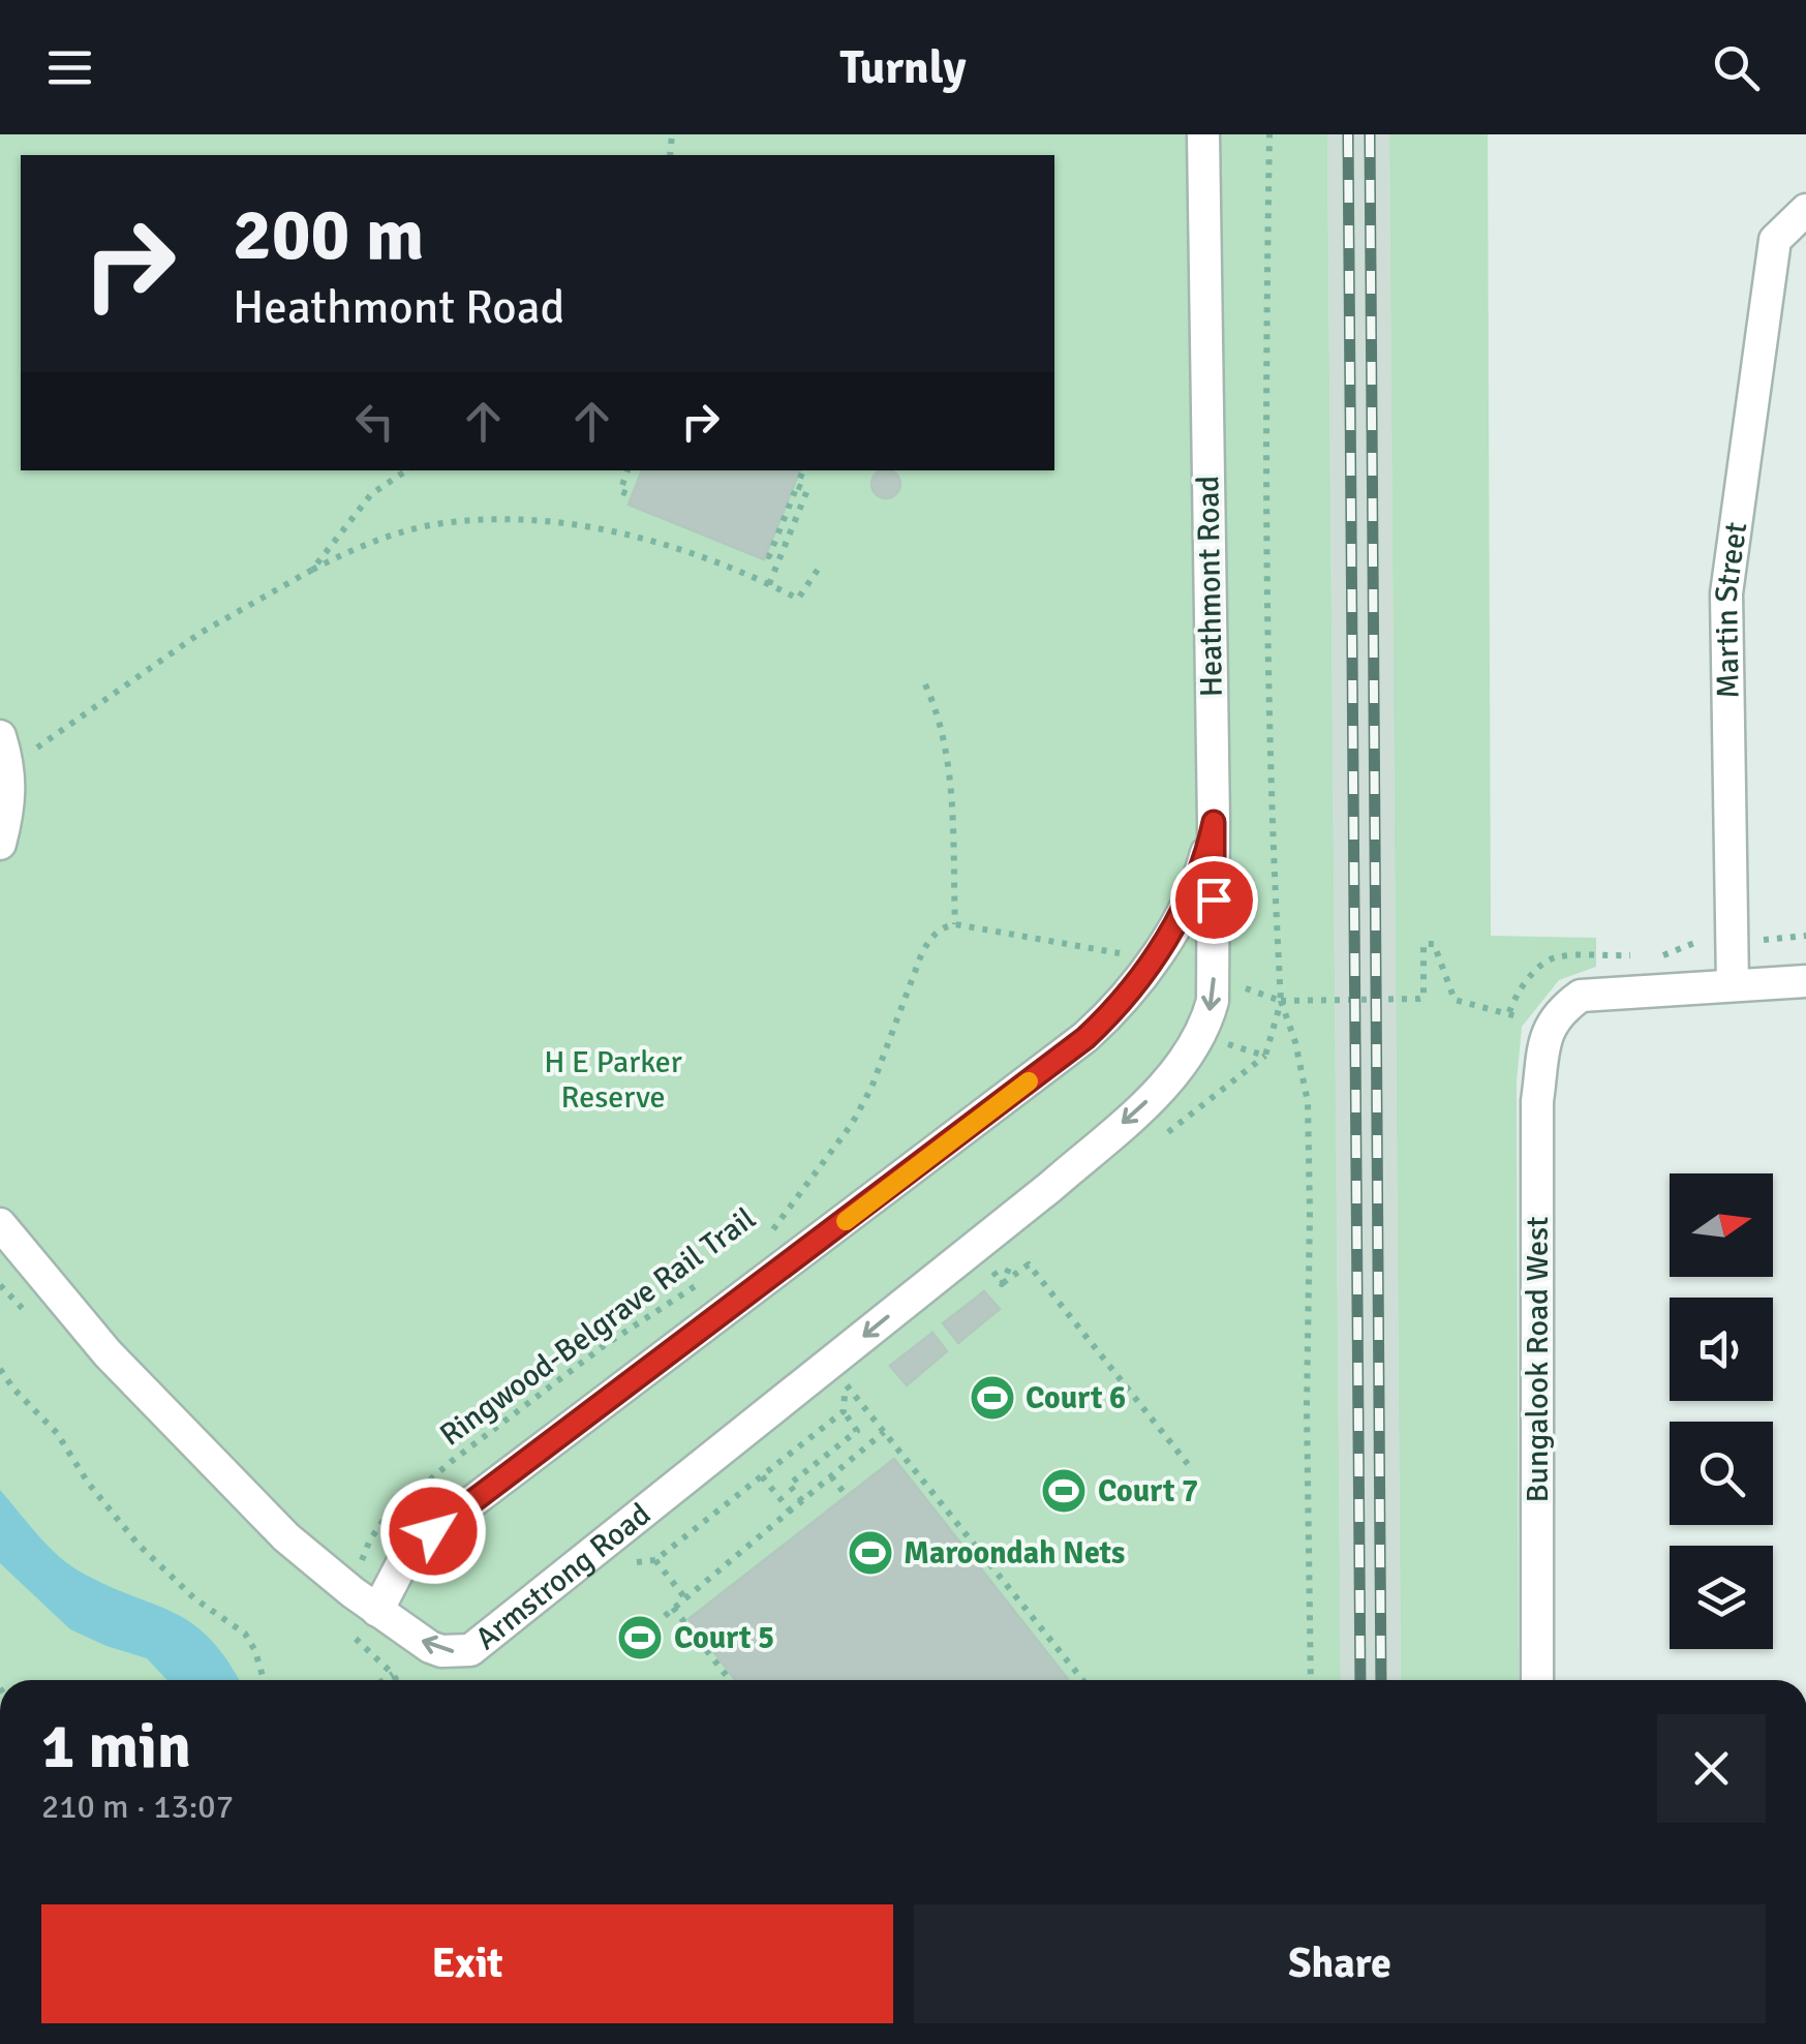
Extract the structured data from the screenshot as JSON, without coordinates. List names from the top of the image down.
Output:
{
  "streets": {
    "street": [
      "Heathmont Road",
      "Martin Street",
      "Bungalook Road West",
      "Armstrong Road"
    ],
    "path": ["Ringwood-Belgrave Rail Trail"]
  },
  "crossings": [
    ["Heathmont Road", "Armstrong Road"]
  ],
  "parks": ["H E Parker Reserve"],
  "places": {
    "sports": [
      "Court 6",
      "Court 7",
      "Maroondah Nets",
      "Court 5"
    ]
  },
  "north": "right",
  "page": {
    "header": "Turnly",
    "turn": ["200 m", "Heathmont Road"],
    "heading": ["1 min", "210 m · 13:07"],
    "buttons": ["Exit", "Share"]
  }
}
